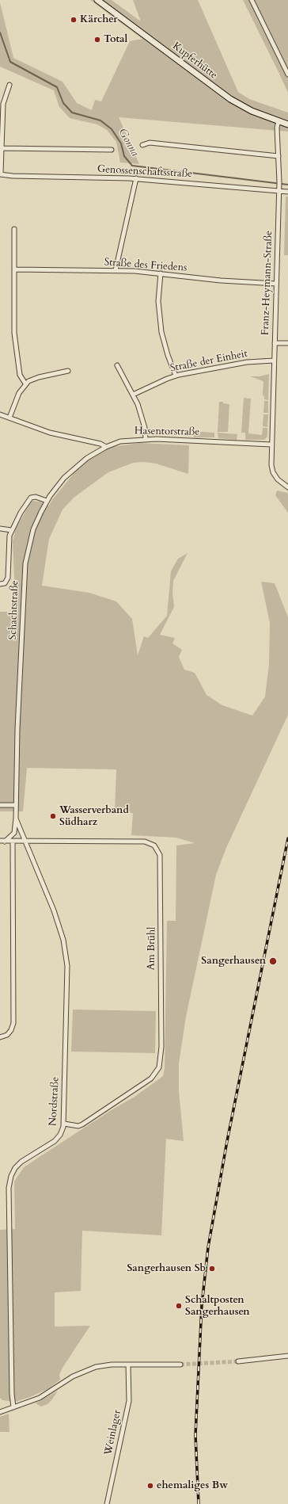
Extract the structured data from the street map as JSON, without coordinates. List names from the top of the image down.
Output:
{
  "streets": {
    "main road": ["Kupferhütte"],
    "street": [
      "Genossenschaftsstraße",
      "Straße des Friedens",
      "Franz-Heymann-Straße",
      "Straße der Einheit",
      "Hasentorstraße",
      "Schachtstraße",
      "Am Brühl",
      "Nordstraße",
      "Weinlager"
    ]
  },
  "crossings": [
    ["Kupferhütte", "Franz-Heymann-Straße"],
    ["Genossenschaftsstraße", "Franz-Heymann-Straße"],
    ["Straße des Friedens", "Franz-Heymann-Straße"],
    ["Franz-Heymann-Straße", "Straße der Einheit"],
    ["Franz-Heymann-Straße", "Hasentorstraße"],
    ["Hasentorstraße", "Schachtstraße"],
    ["Schachtstraße", "Nordstraße"],
    ["Am Brühl", "Nordstraße"]
  ],
  "water": ["Gonna"],
  "places": [
    "Kärcher",
    "Total",
    "Wasserverband Südharz",
    "Sangerhausen",
    "Sangerhausen Sb",
    "Schaltposten Sangerhausen",
    "ehemaliges Bw"
  ]
}
